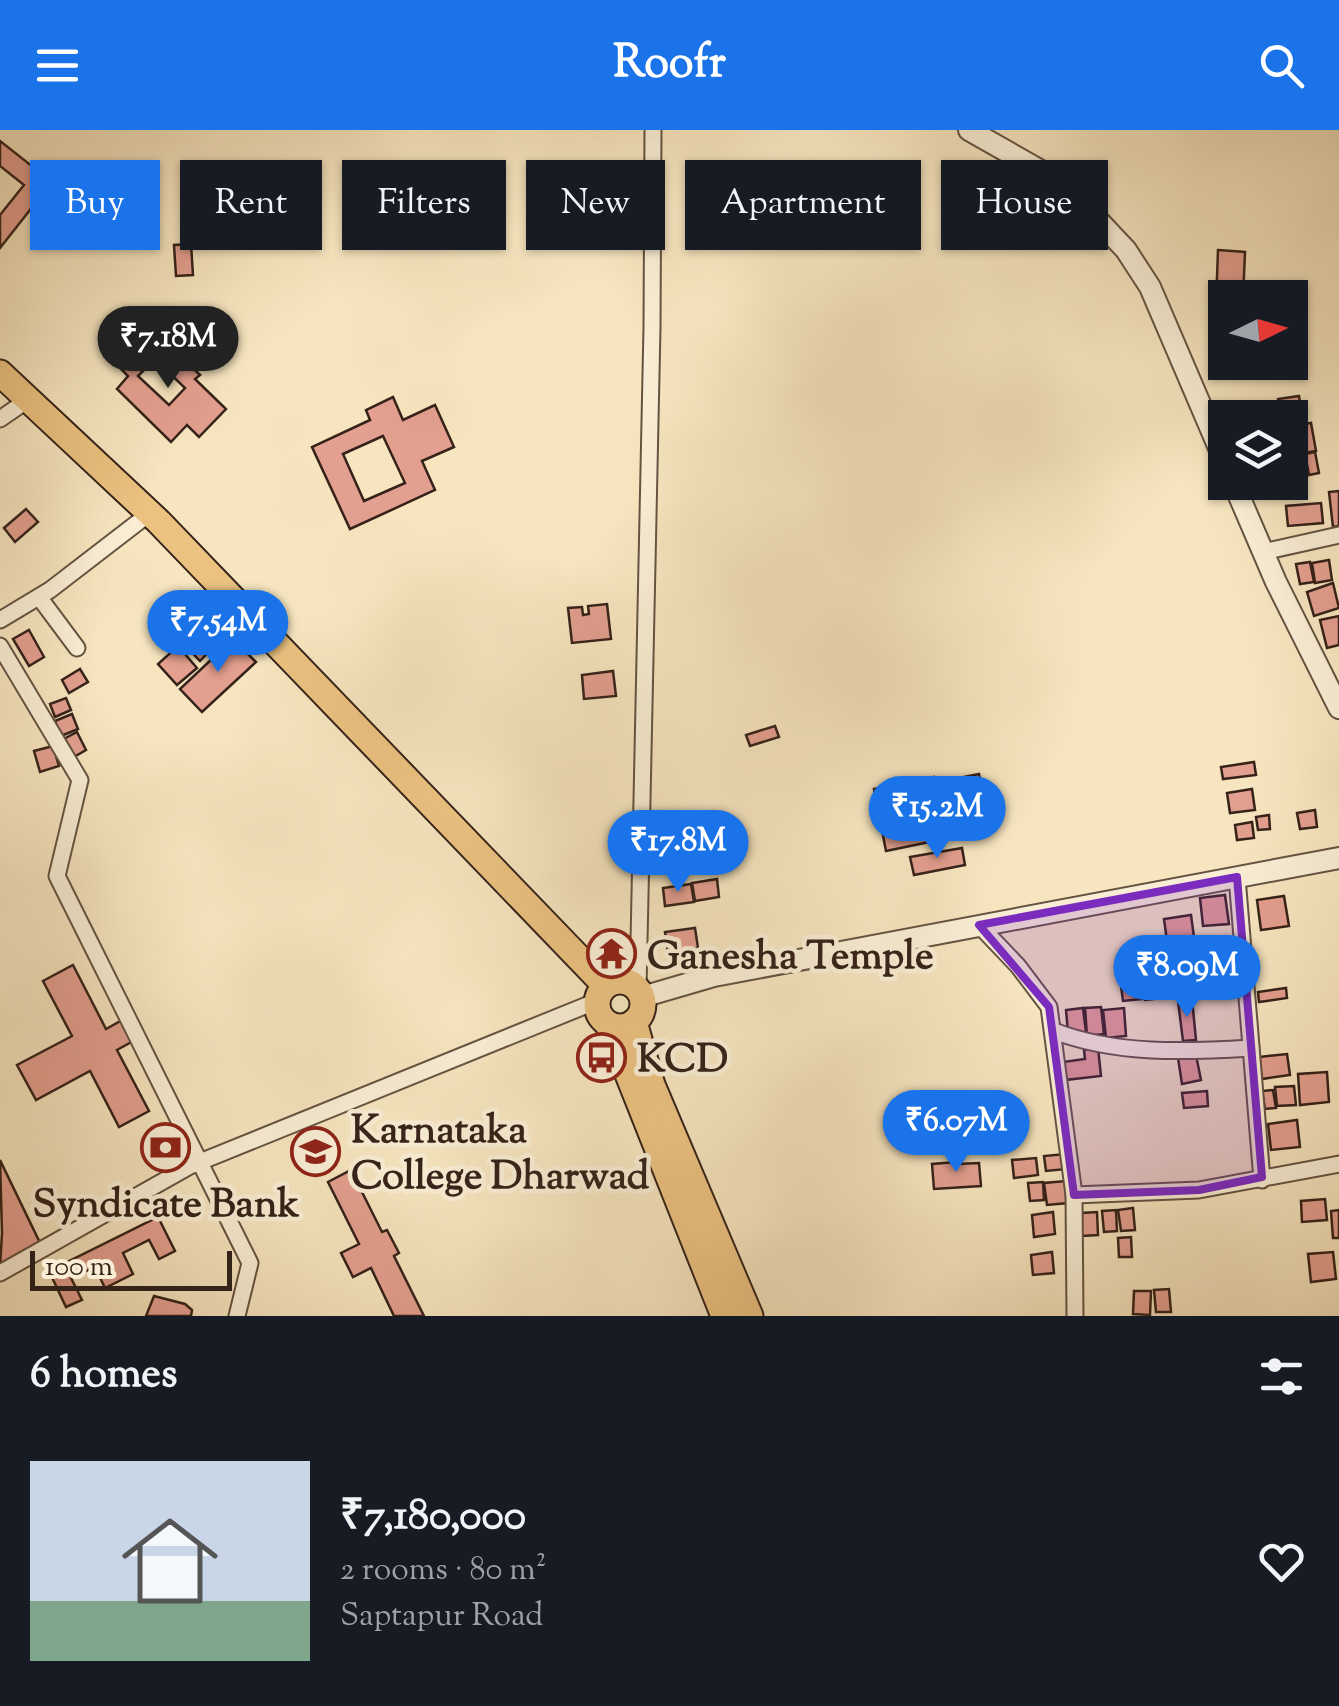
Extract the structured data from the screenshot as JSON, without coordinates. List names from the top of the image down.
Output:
{
  "places": {
    "temple": ["Ganesha Temple"],
    "bus stop": ["KCD"],
    "bank": ["Syndicate Bank"],
    "school or university": ["Karnataka College Dharwad"]
  },
  "scale_bar": "100 m",
  "north": "right",
  "page": {
    "header": "Roofr",
    "chip": [
      "Buy",
      "Rent",
      "Filters",
      "New",
      "Apartment",
      "House"
    ],
    "price": [
      "₹7.18M",
      "₹7.54M",
      "₹15.2M",
      "₹17.8M",
      "₹8.09M",
      "₹6.07M"
    ],
    "scale": "100 m",
    "heading": "6 homes",
    "list": [
      {
        "name": "₹7,180,000",
        "note": "2 rooms · 80 m² · Saptapur Road"
      }
    ]
  }
}
